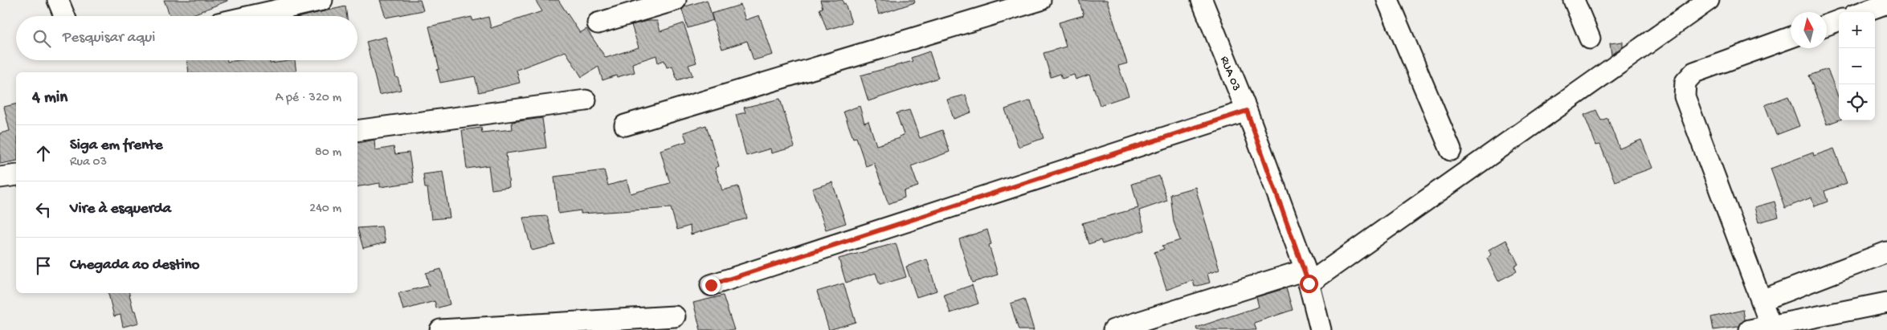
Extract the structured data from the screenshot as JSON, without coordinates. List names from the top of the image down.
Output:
{
  "streets": {
    "street": ["RUA 03"]
  },
  "north": "top",
  "page": {
    "map_buttons": ["+", "−"],
    "search": "Pesquisar aqui",
    "heading": ["4 min", "A pé · 320 m"],
    "list": [
      ["Siga em frente", "Rua 03", "80 m"],
      ["Vire à esquerda", "240 m"],
      "Chegada ao destino"
    ]
  }
}
